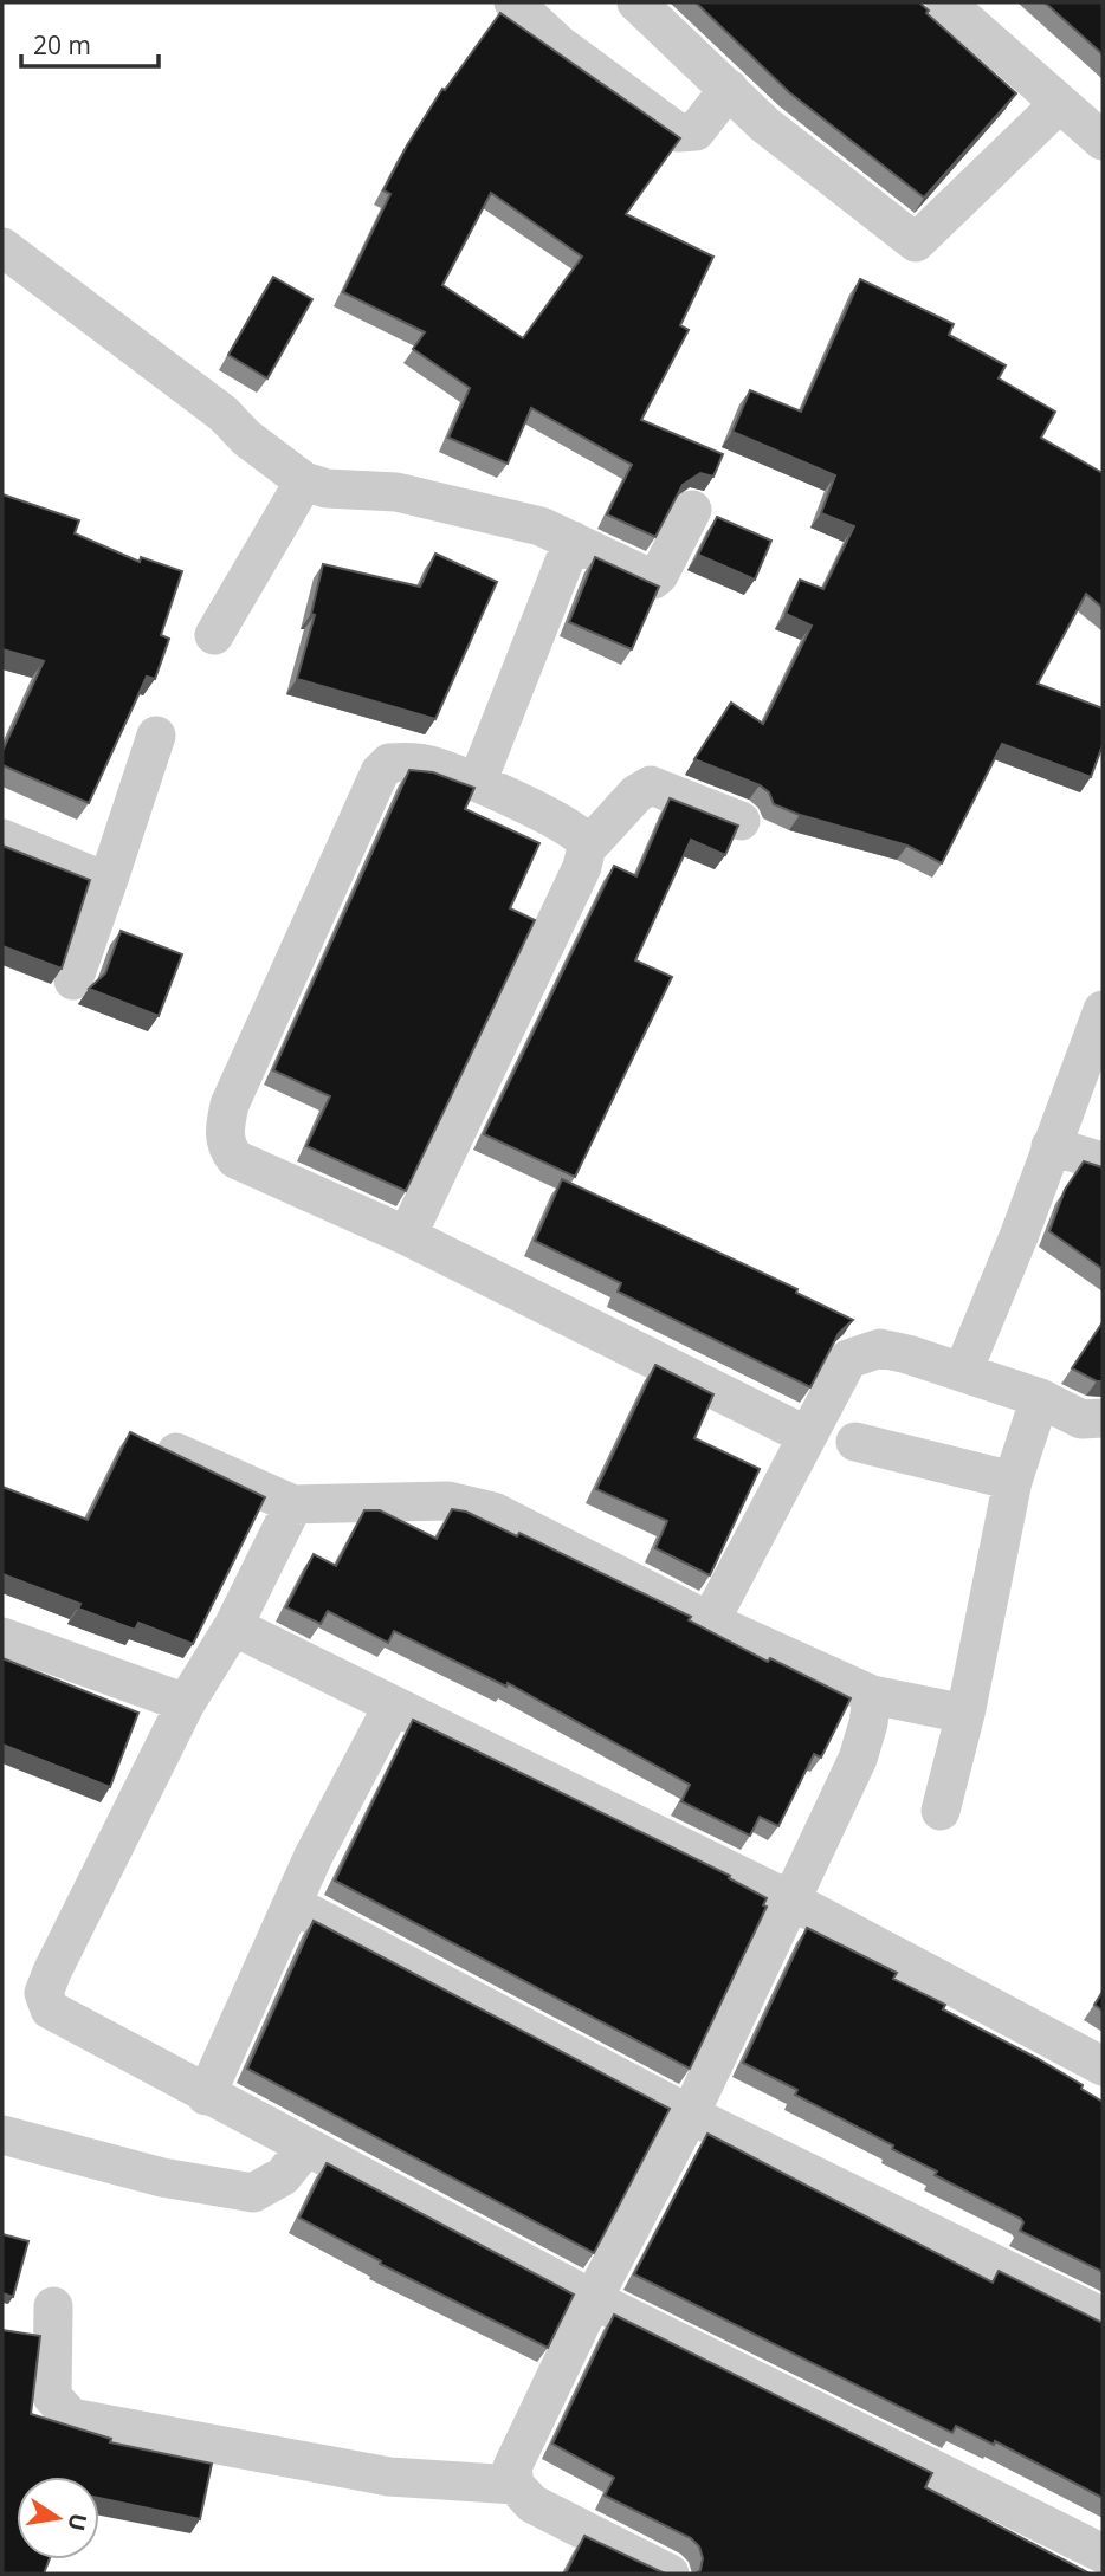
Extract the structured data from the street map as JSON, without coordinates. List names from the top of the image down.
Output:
{
  "scale_bar": "20 m",
  "north": "right"
}
